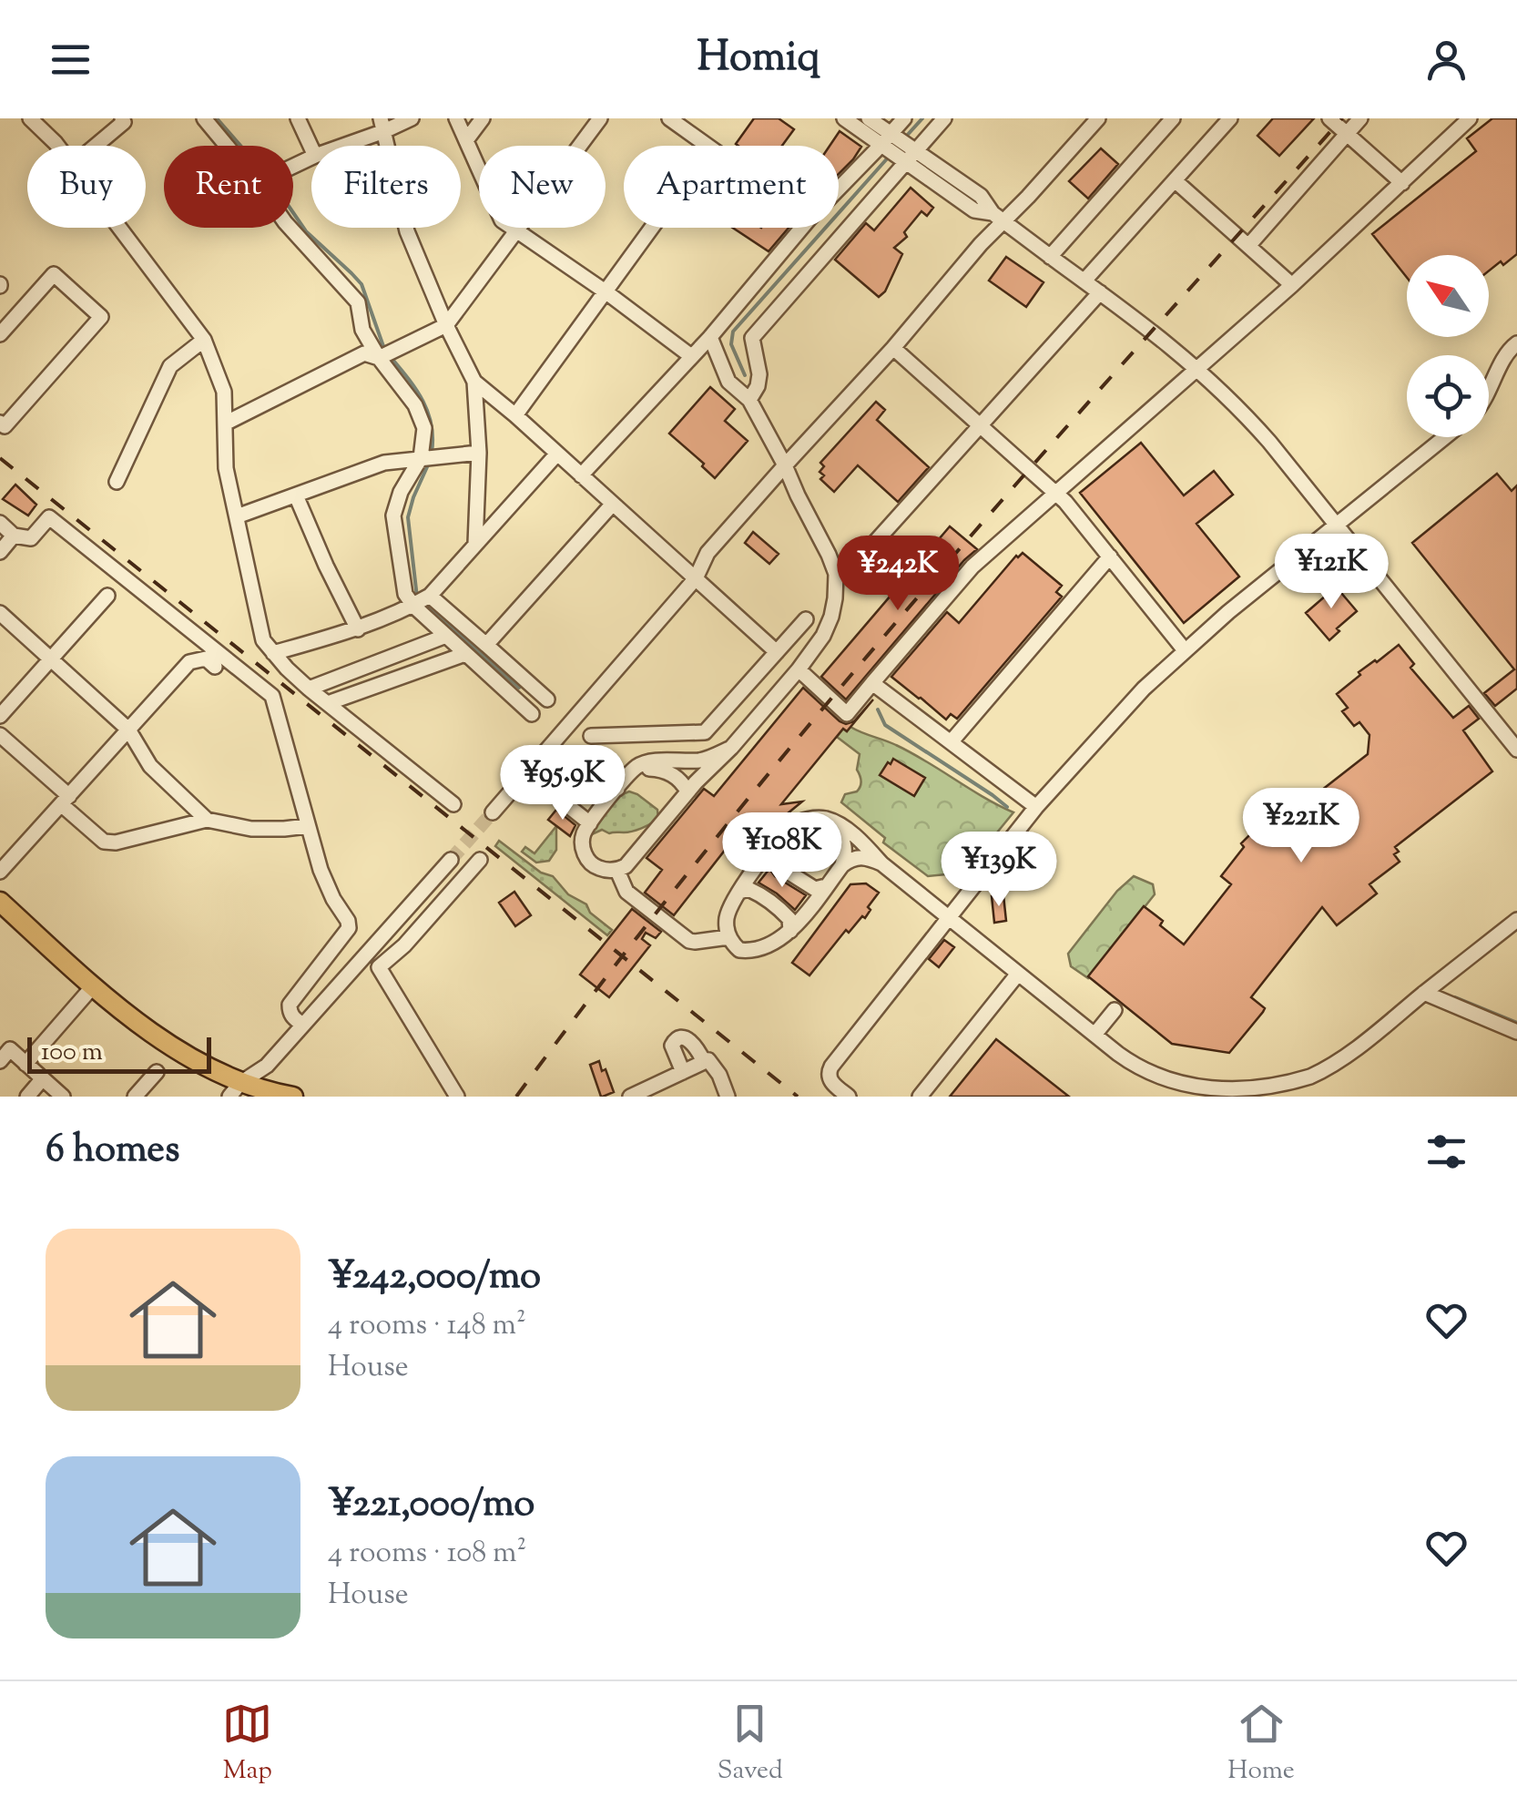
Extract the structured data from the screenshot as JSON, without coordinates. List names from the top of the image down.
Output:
{
  "scale_bar": "100 m",
  "north": "top left",
  "page": {
    "header": "Homiq",
    "chip": [
      "Buy",
      "Rent",
      "Filters",
      "New",
      "Apartment"
    ],
    "price": [
      "¥121K",
      "¥242K",
      "¥95.9K",
      "¥221K",
      "¥108K",
      "¥139K"
    ],
    "scale": "100 m",
    "heading": "6 homes",
    "list": [
      {
        "name": "¥242,000/mo",
        "note": "4 rooms · 148 m² · House"
      },
      {
        "name": "¥221,000/mo",
        "note": "4 rooms · 108 m² · House"
      }
    ],
    "tabs": ["Map", "Saved", "Home"]
  }
}
